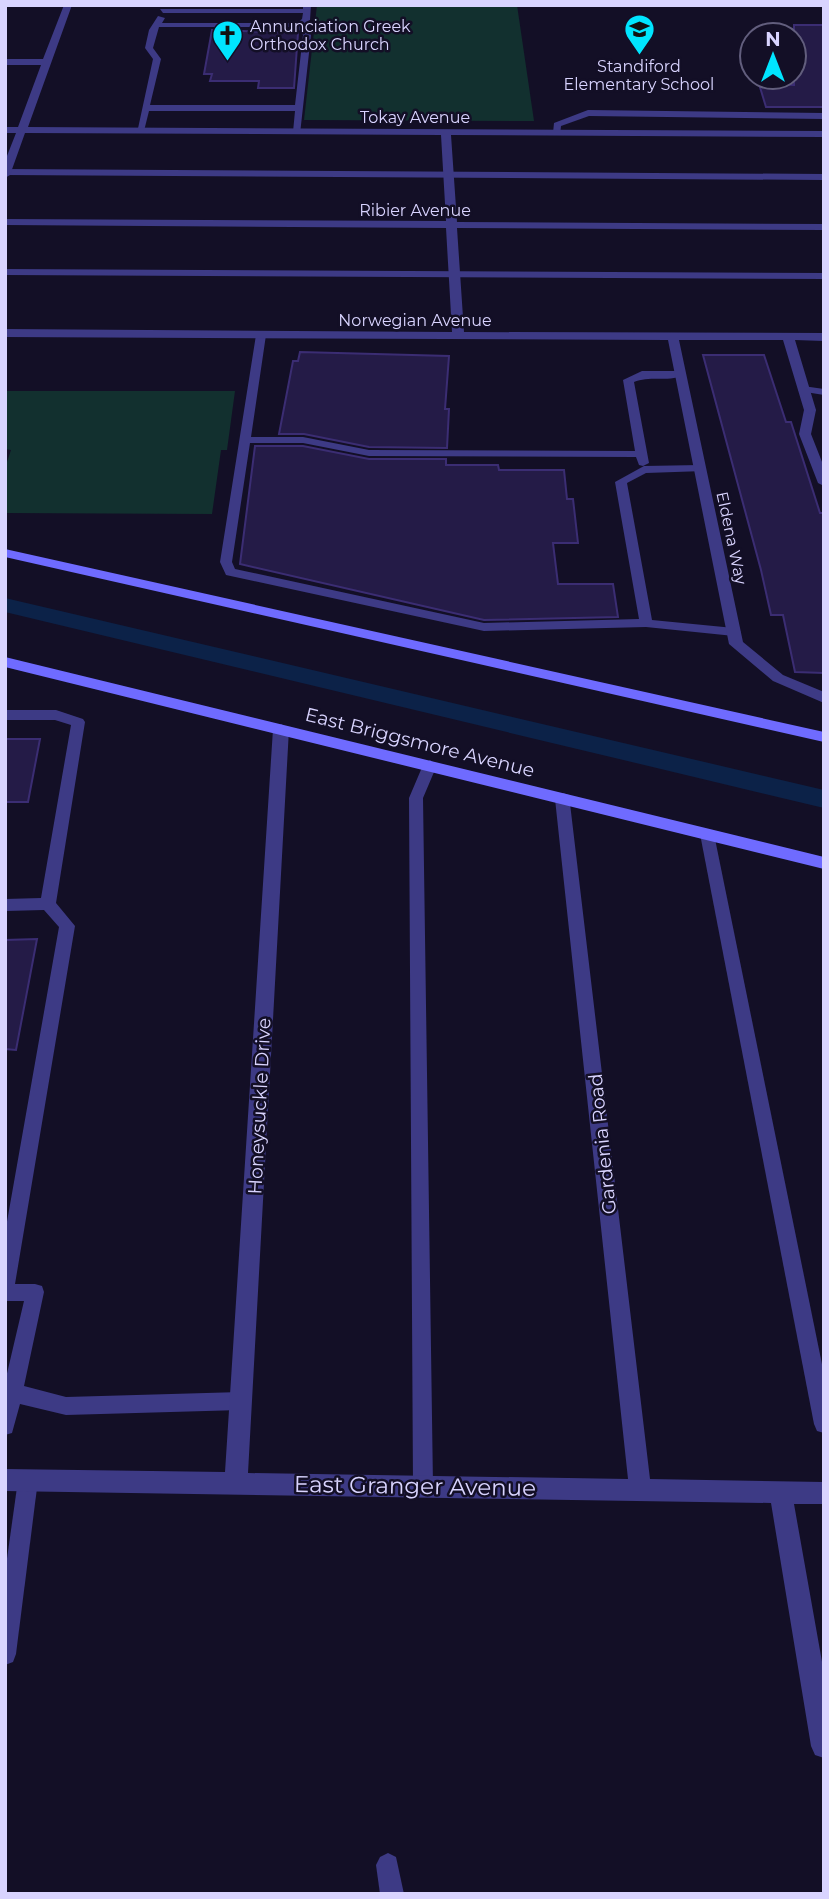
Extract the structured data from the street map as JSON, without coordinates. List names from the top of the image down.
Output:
{
  "streets": {
    "main road": ["East Briggsmore Avenue"],
    "street": [
      "Tokay Avenue",
      "Ribier Avenue",
      "Norwegian Avenue",
      "Eldena Way",
      "Honeysuckle Drive",
      "Gardenia Road",
      "East Granger Avenue"
    ]
  },
  "crossings": [
    ["Norwegian Avenue", "Eldena Way"],
    ["East Briggsmore Avenue", "Honeysuckle Drive"],
    ["East Briggsmore Avenue", "Gardenia Road"],
    ["Honeysuckle Drive", "East Granger Avenue"],
    ["Gardenia Road", "East Granger Avenue"]
  ],
  "places": {
    "school or university": ["Standiford Elementary School"],
    "church": ["Annunciation Greek Orthodox Church"]
  },
  "north": "top"
}
